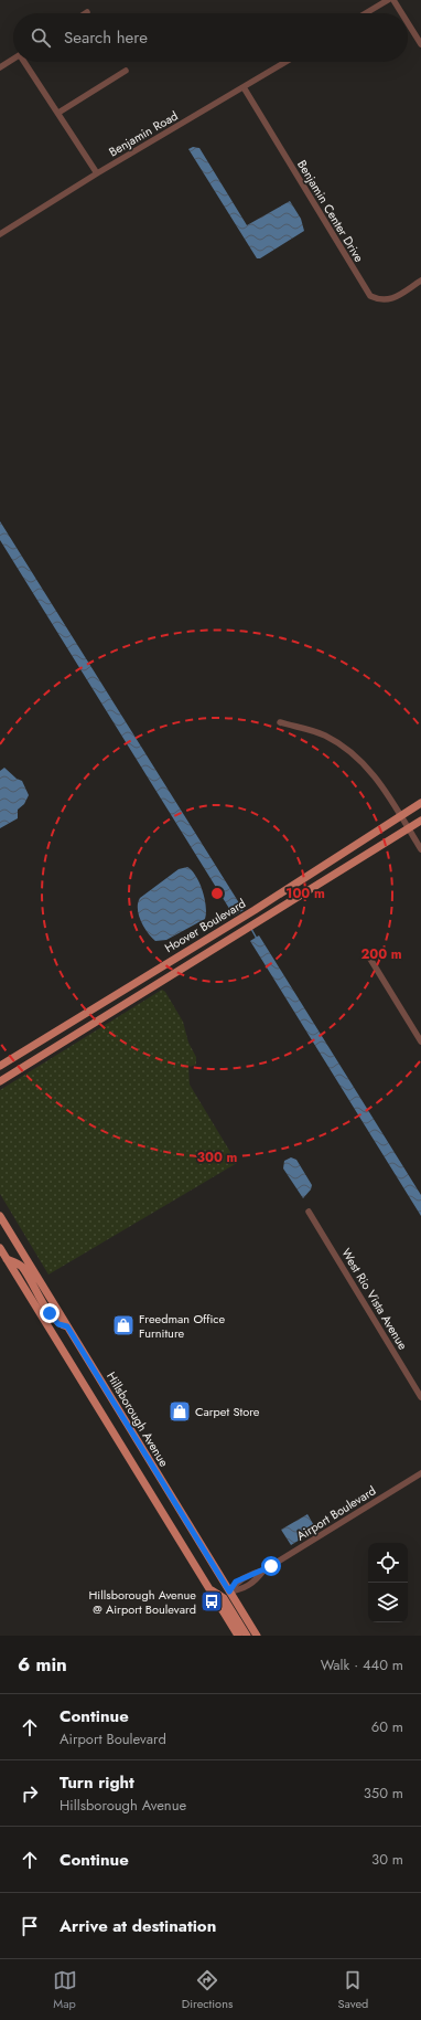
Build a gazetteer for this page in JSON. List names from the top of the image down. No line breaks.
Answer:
{"streets":{"main road":["Hoover Boulevard","Hillsborough Avenue"],"street":["Benjamin Road","Benjamin Center Drive","West Rio Vista Avenue","Airport Boulevard"]},"crossings":[["Benjamin Road","Benjamin Center Drive"],["Hillsborough Avenue","Airport Boulevard"]],"places":{"shop":["Freedman Office Furniture","Carpet Store"],"bus stop":["Hillsborough Avenue @ Airport Boulevard"]},"page":{"search":"Search here","heading":["6 min","Walk · 440 m"],"list":[["Continue","Airport Boulevard","60 m"],["Turn right","Hillsborough Avenue","350 m"],["Continue","30 m"],"Arrive at destination"],"nav":["Map","Directions","Saved"]},"rings":["100 m","200 m","300 m"]}
